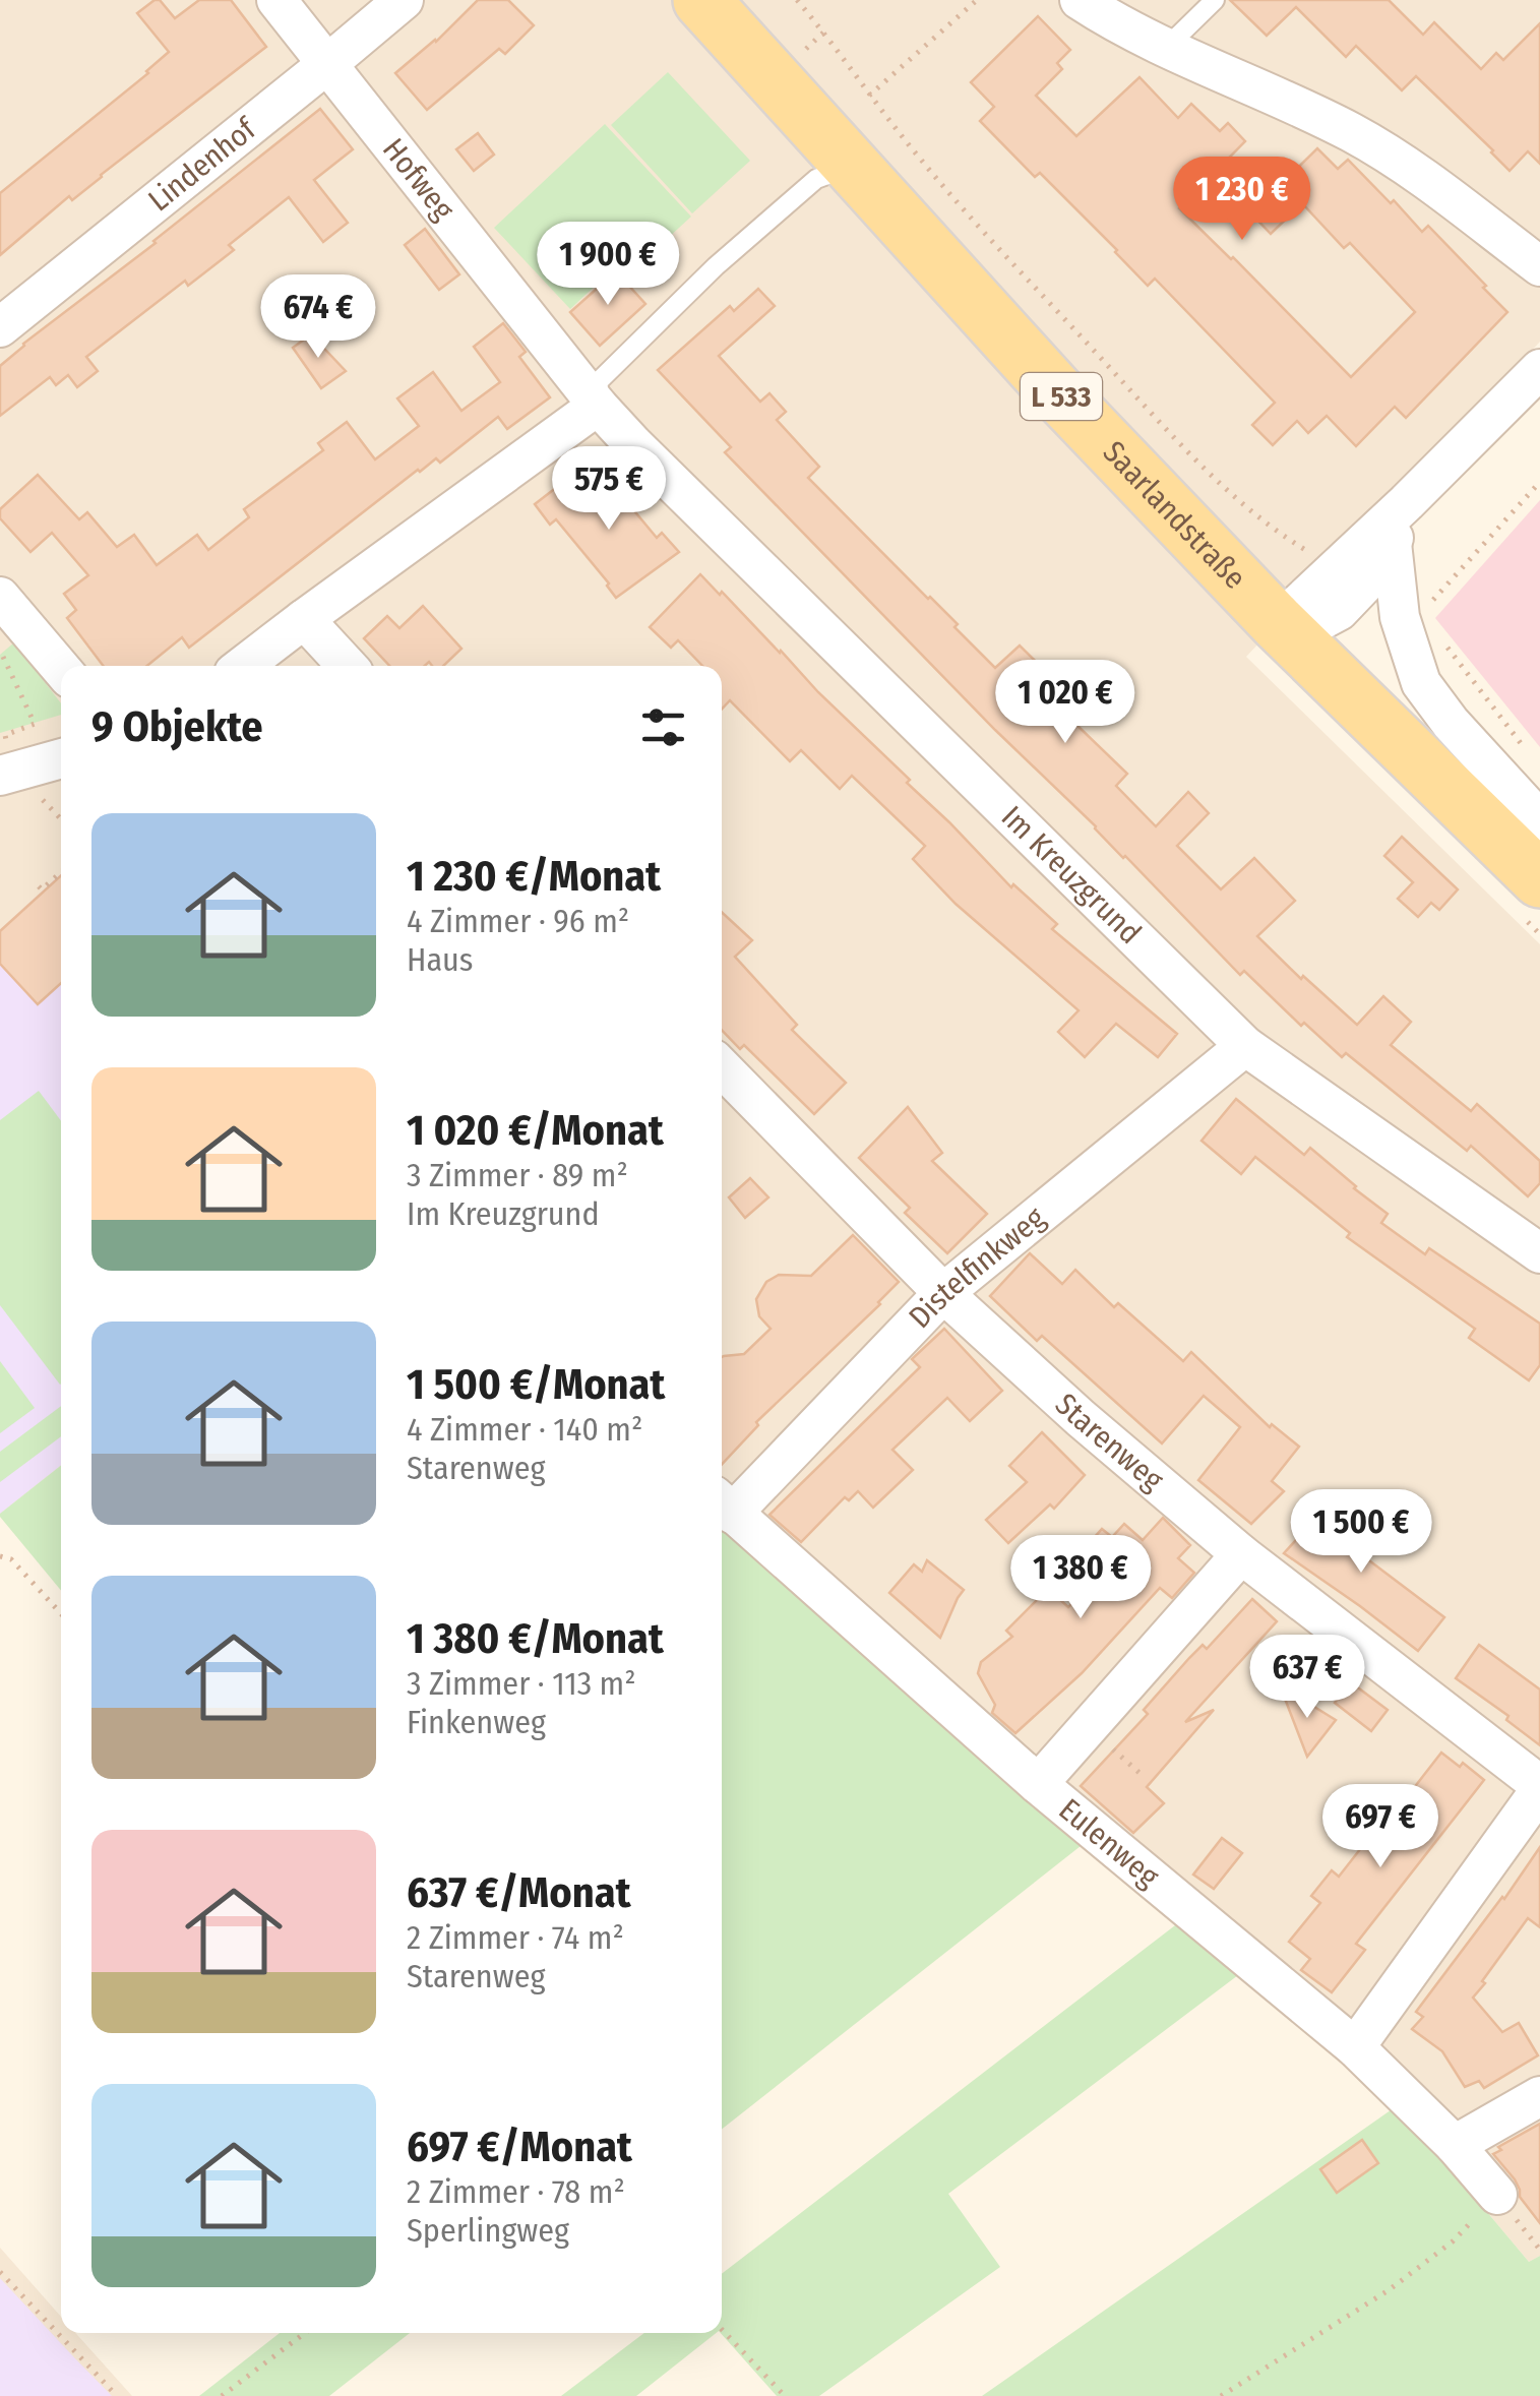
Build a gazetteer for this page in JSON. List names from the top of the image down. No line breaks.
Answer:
{"streets":{"main road":["L 533","Saarlandstraße"],"street":["Lindenhof","Hofweg","Im Kreuzgrund","Distelfinkweg","Starenweg","Eulenweg"]},"crossings":[["Lindenhof","Hofweg"],["Hofweg","Im Kreuzgrund"],["Im Kreuzgrund","Distelfinkweg"],["Distelfinkweg","Starenweg"],["Distelfinkweg","Eulenweg"]],"page":{"price":["1 230 €","1 900 €","674 €","575 €","1 020 €","1 500 €","1 380 €","637 €","697 €"],"heading":"9 Objekte","list":[{"name":"1 230 €/Monat","note":"4 Zimmer · 96 m² · Haus"},{"name":"1 020 €/Monat","note":"3 Zimmer · 89 m² · Im Kreuzgrund"},{"name":"1 500 €/Monat","note":"4 Zimmer · 140 m² · Starenweg"},{"name":"1 380 €/Monat","note":"3 Zimmer · 113 m² · Finkenweg"},{"name":"637 €/Monat","note":"2 Zimmer · 74 m² · Starenweg"},{"name":"697 €/Monat","note":"2 Zimmer · 78 m² · Sperlingweg"}]}}
